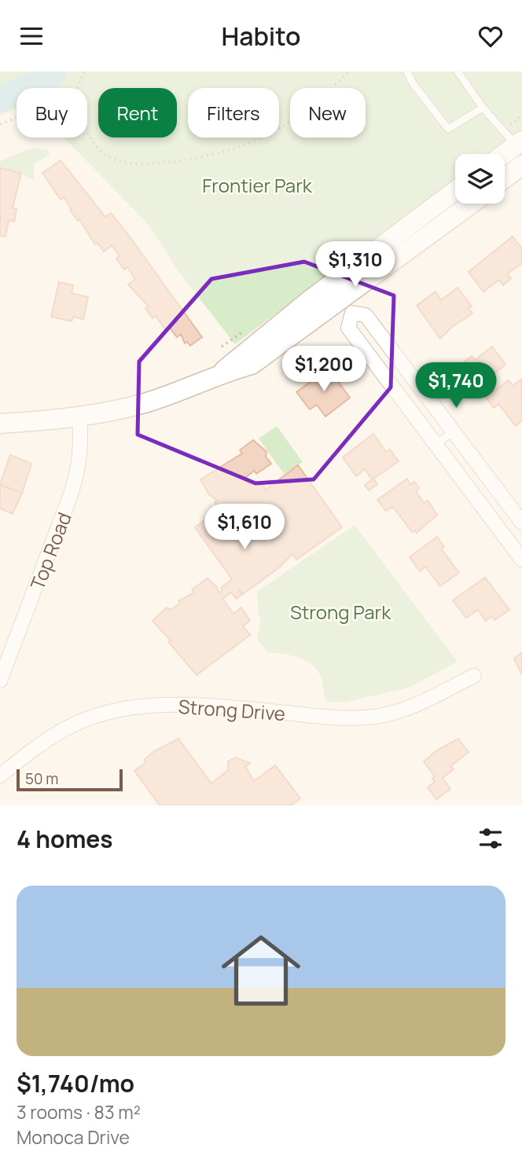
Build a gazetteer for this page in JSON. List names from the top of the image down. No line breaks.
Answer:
{"streets":{"street":["Top Road","Strong Drive"]},"parks":["Frontier Park","Strong Park"],"scale_bar":"50 m","page":{"header":"Habito","chip":["Buy","Rent","Filters","New"],"price":["$1,310","$1,200","$1,740","$1,610"],"scale":"50 m","heading":"4 homes","list":[{"name":"$1,740/mo","note":"3 rooms · 83 m² · Monoca Drive"}]}}
